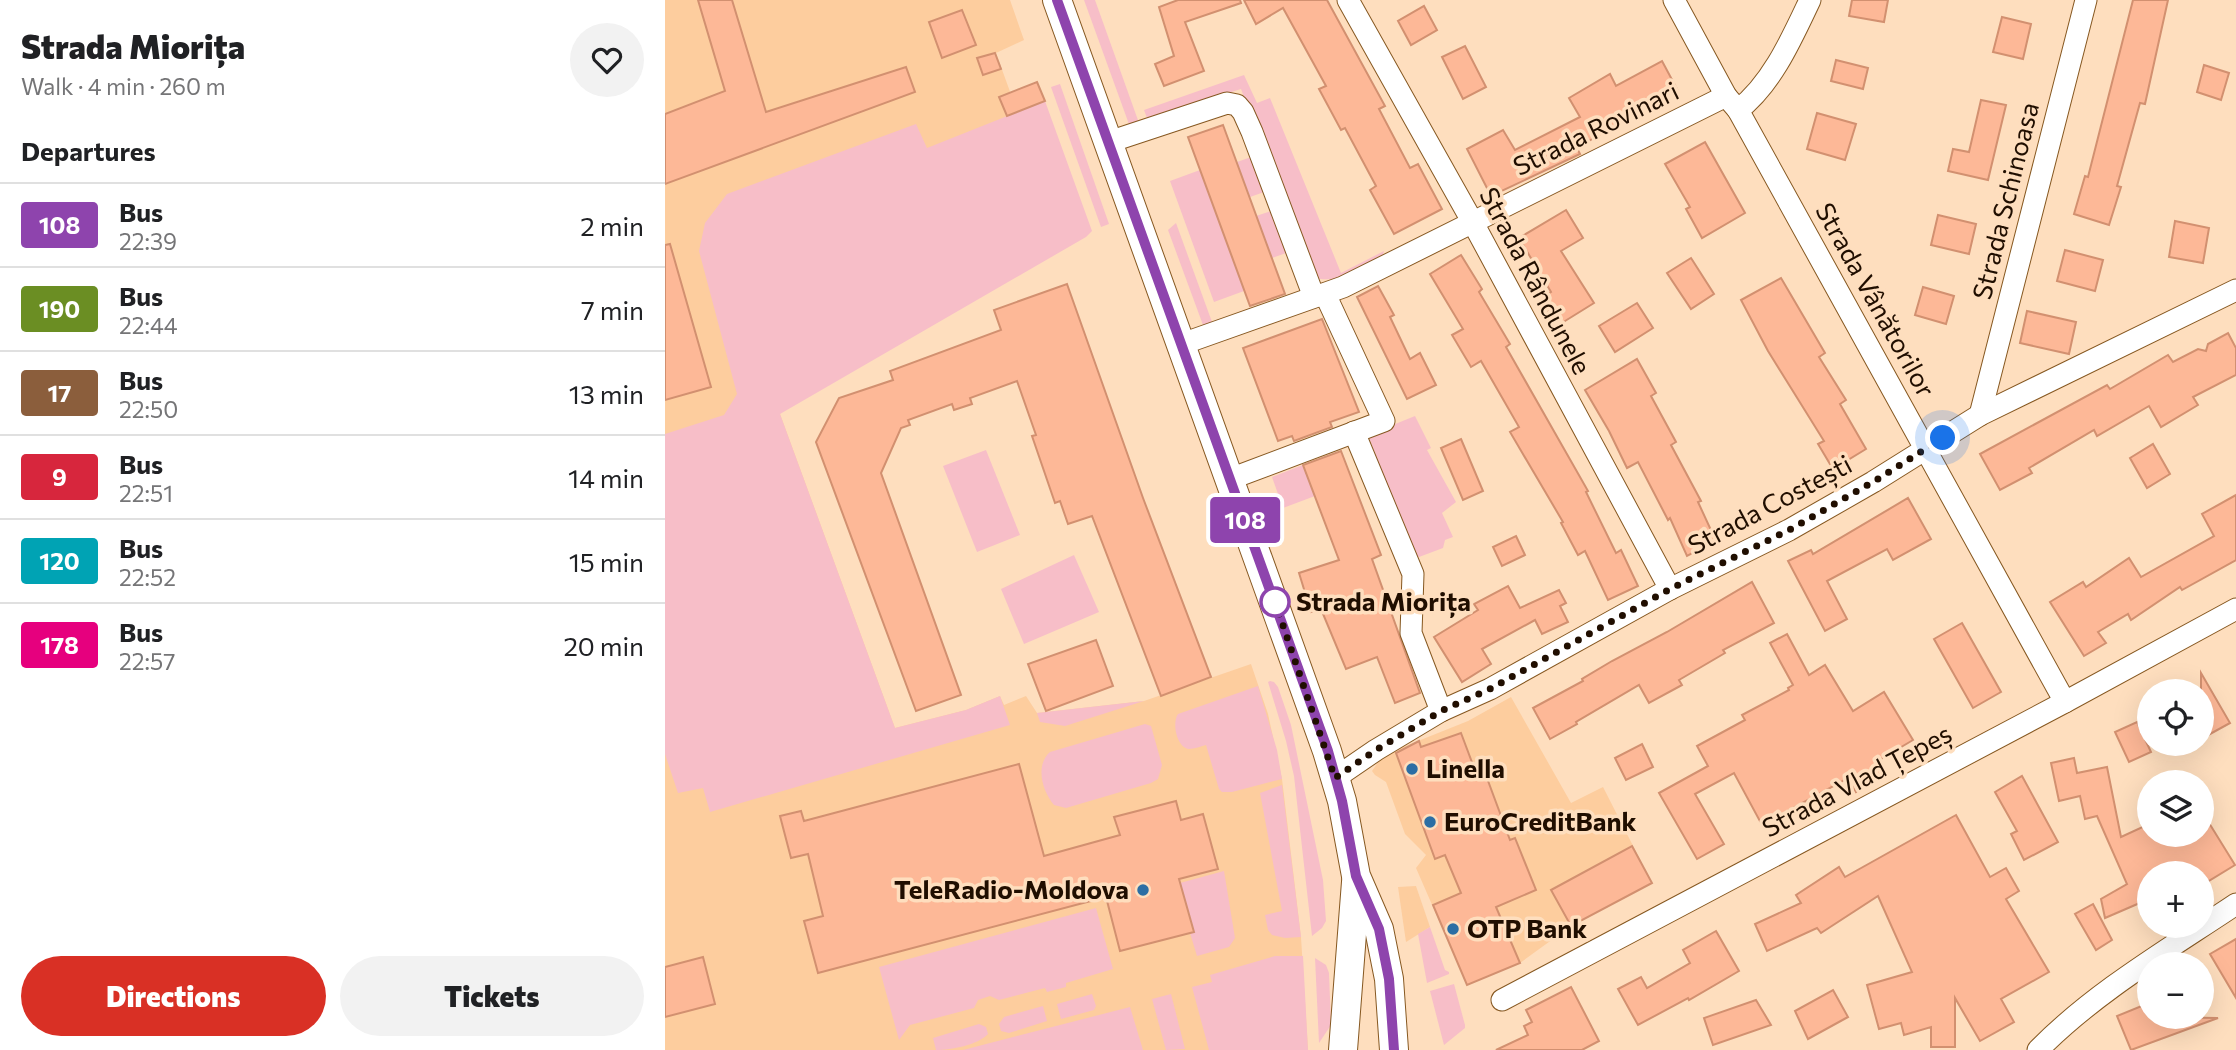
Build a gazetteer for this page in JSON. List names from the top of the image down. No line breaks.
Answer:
{"streets":{"street":["Strada Rovinari","Strada Schinoasa","Strada Rândunele","Strada Vânătorilor","Strada Costești","Strada Vlad Țepeș"]},"crossings":[["Strada Rovinari","Strada Rândunele"],["Strada Rovinari","Strada Vânătorilor"],["Strada Schinoasa","Strada Costești"],["Strada Rândunele","Strada Costești"],["Strada Vânătorilor","Strada Costești"],["Strada Vânătorilor","Strada Vlad Țepeș"]],"places":["Strada Miorița","Linella","EuroCreditBank","TeleRadio-Moldova","OTP Bank"],"lines":["bus line 108"],"page":{"heading":[["Strada Miorița","Walk · 4 min · 260 m"],"Departures"],"on_map":"108","list":[{"mark":"108","name":"Bus","note":"22:39","value":"2 min"},{"mark":"190","name":"Bus","note":"22:44","value":"7 min"},{"mark":"17","name":"Bus","note":"22:50","value":"13 min"},{"mark":"9","name":"Bus","note":"22:51","value":"14 min"},{"mark":"120","name":"Bus","note":"22:52","value":"15 min"},{"mark":"178","name":"Bus","note":"22:57","value":"20 min"}],"map_buttons":["+","−"],"buttons":["Directions","Tickets"]}}
